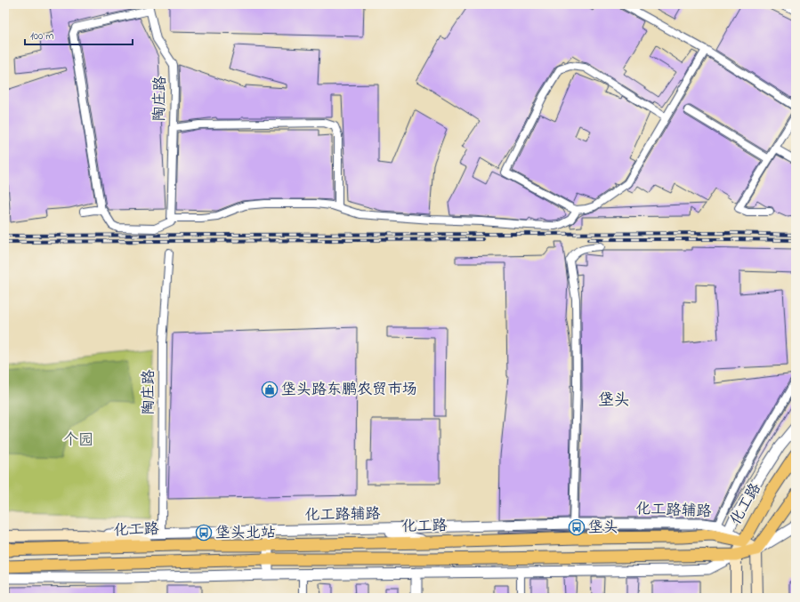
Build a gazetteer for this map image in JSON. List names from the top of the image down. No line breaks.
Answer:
{"streets":{"main road":["化工路","化工路辅路"],"street":["陶庄路"]},"crossings":[["陶庄路","化工路辅路"],["化工路","化工路辅路"]],"districts":["垡头"],"parks":["个园"],"places":{"shop":["垡头路东鹏农贸市场"],"bus stop":["垡头","垡头北站"]},"scale_bar":"100 m"}
